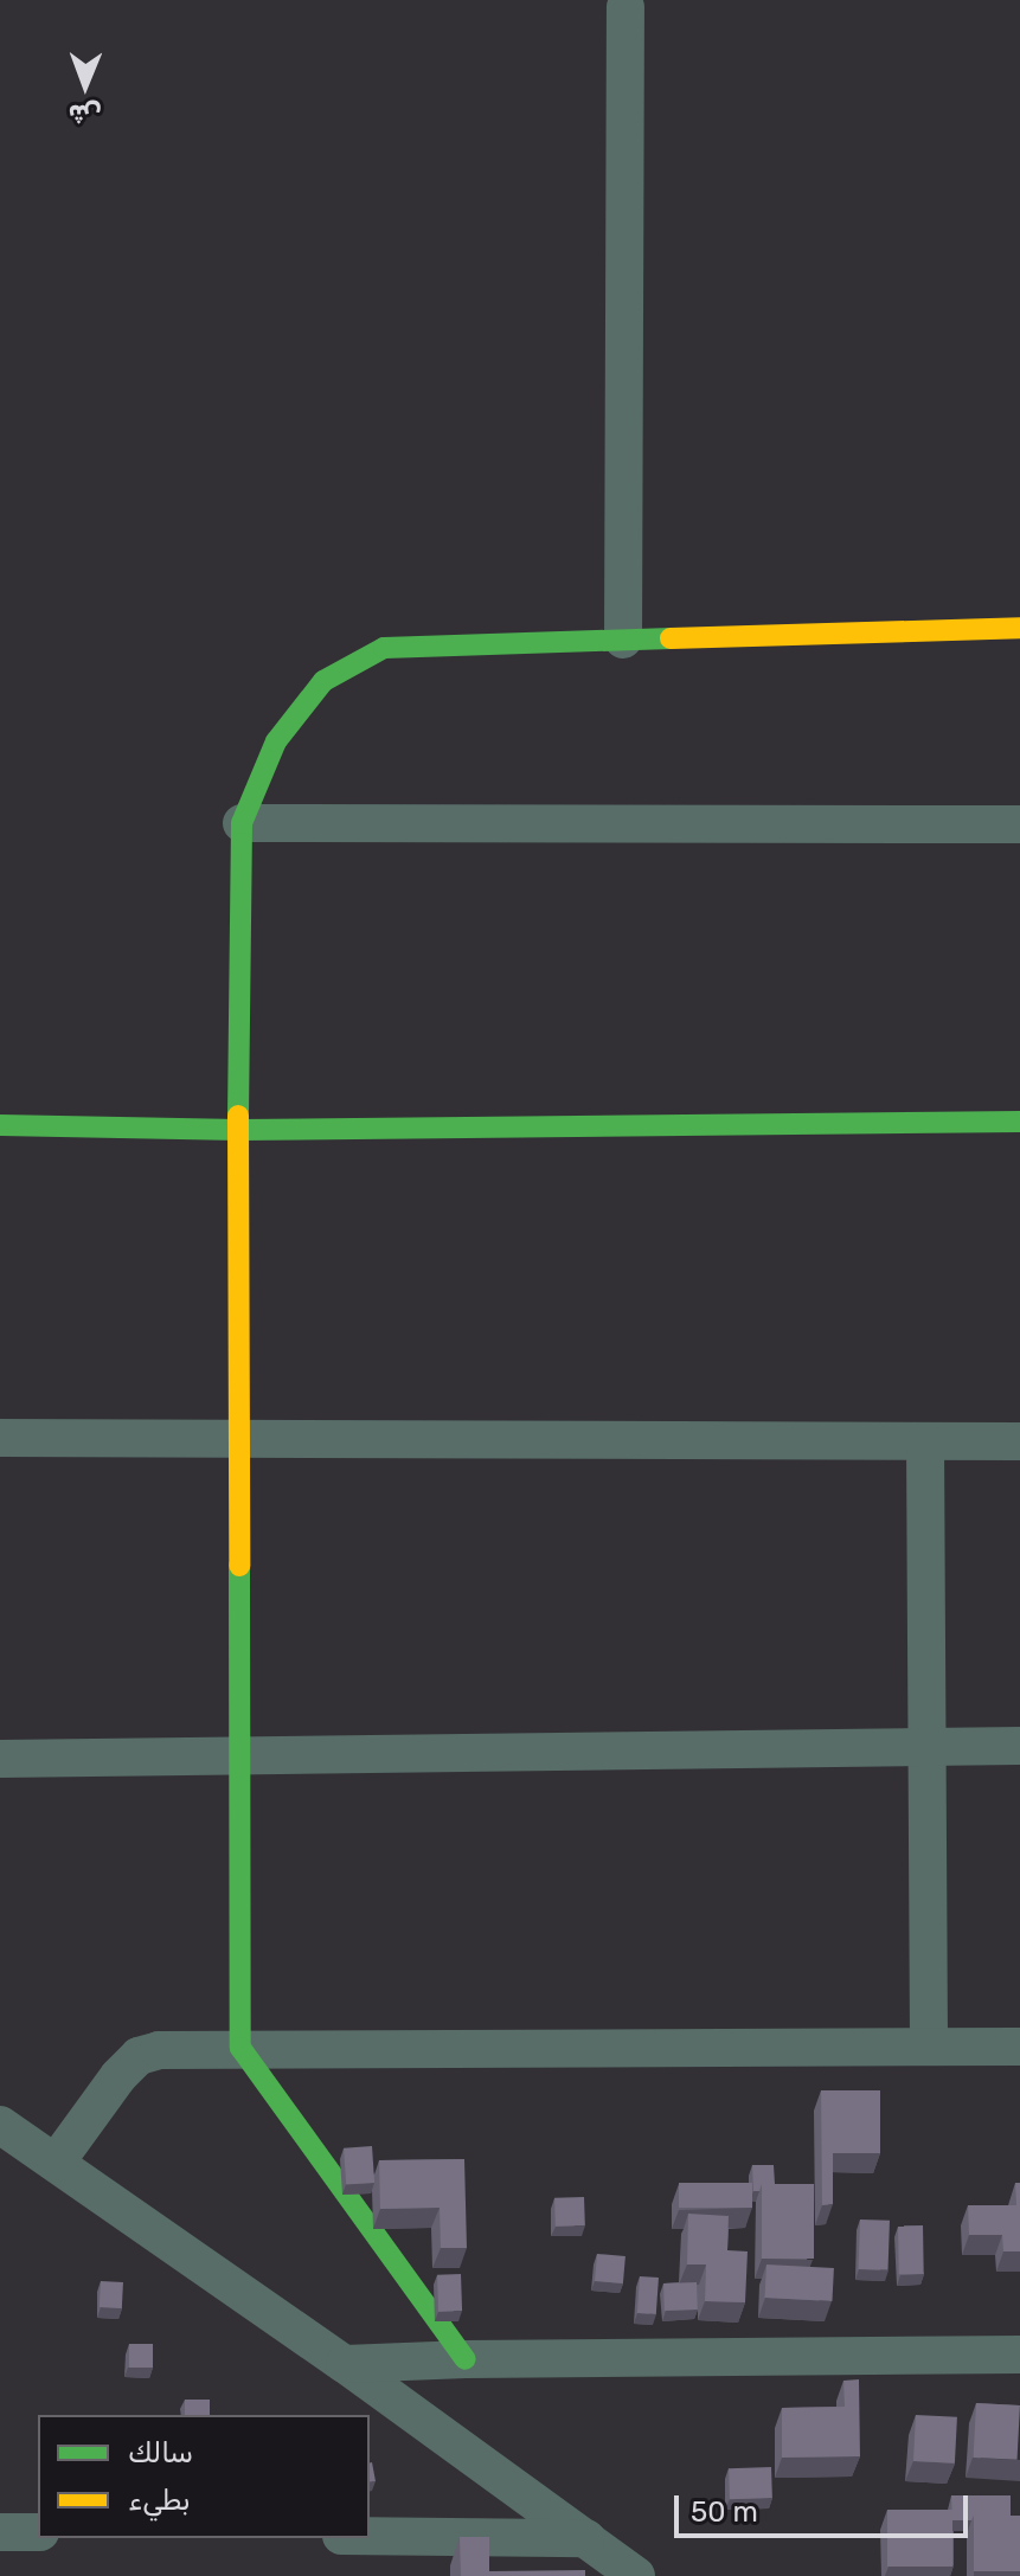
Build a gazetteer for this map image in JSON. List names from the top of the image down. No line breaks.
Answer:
{"legend":["سالك","بطيء"],"scale_bar":"50 m","north":"bottom"}
